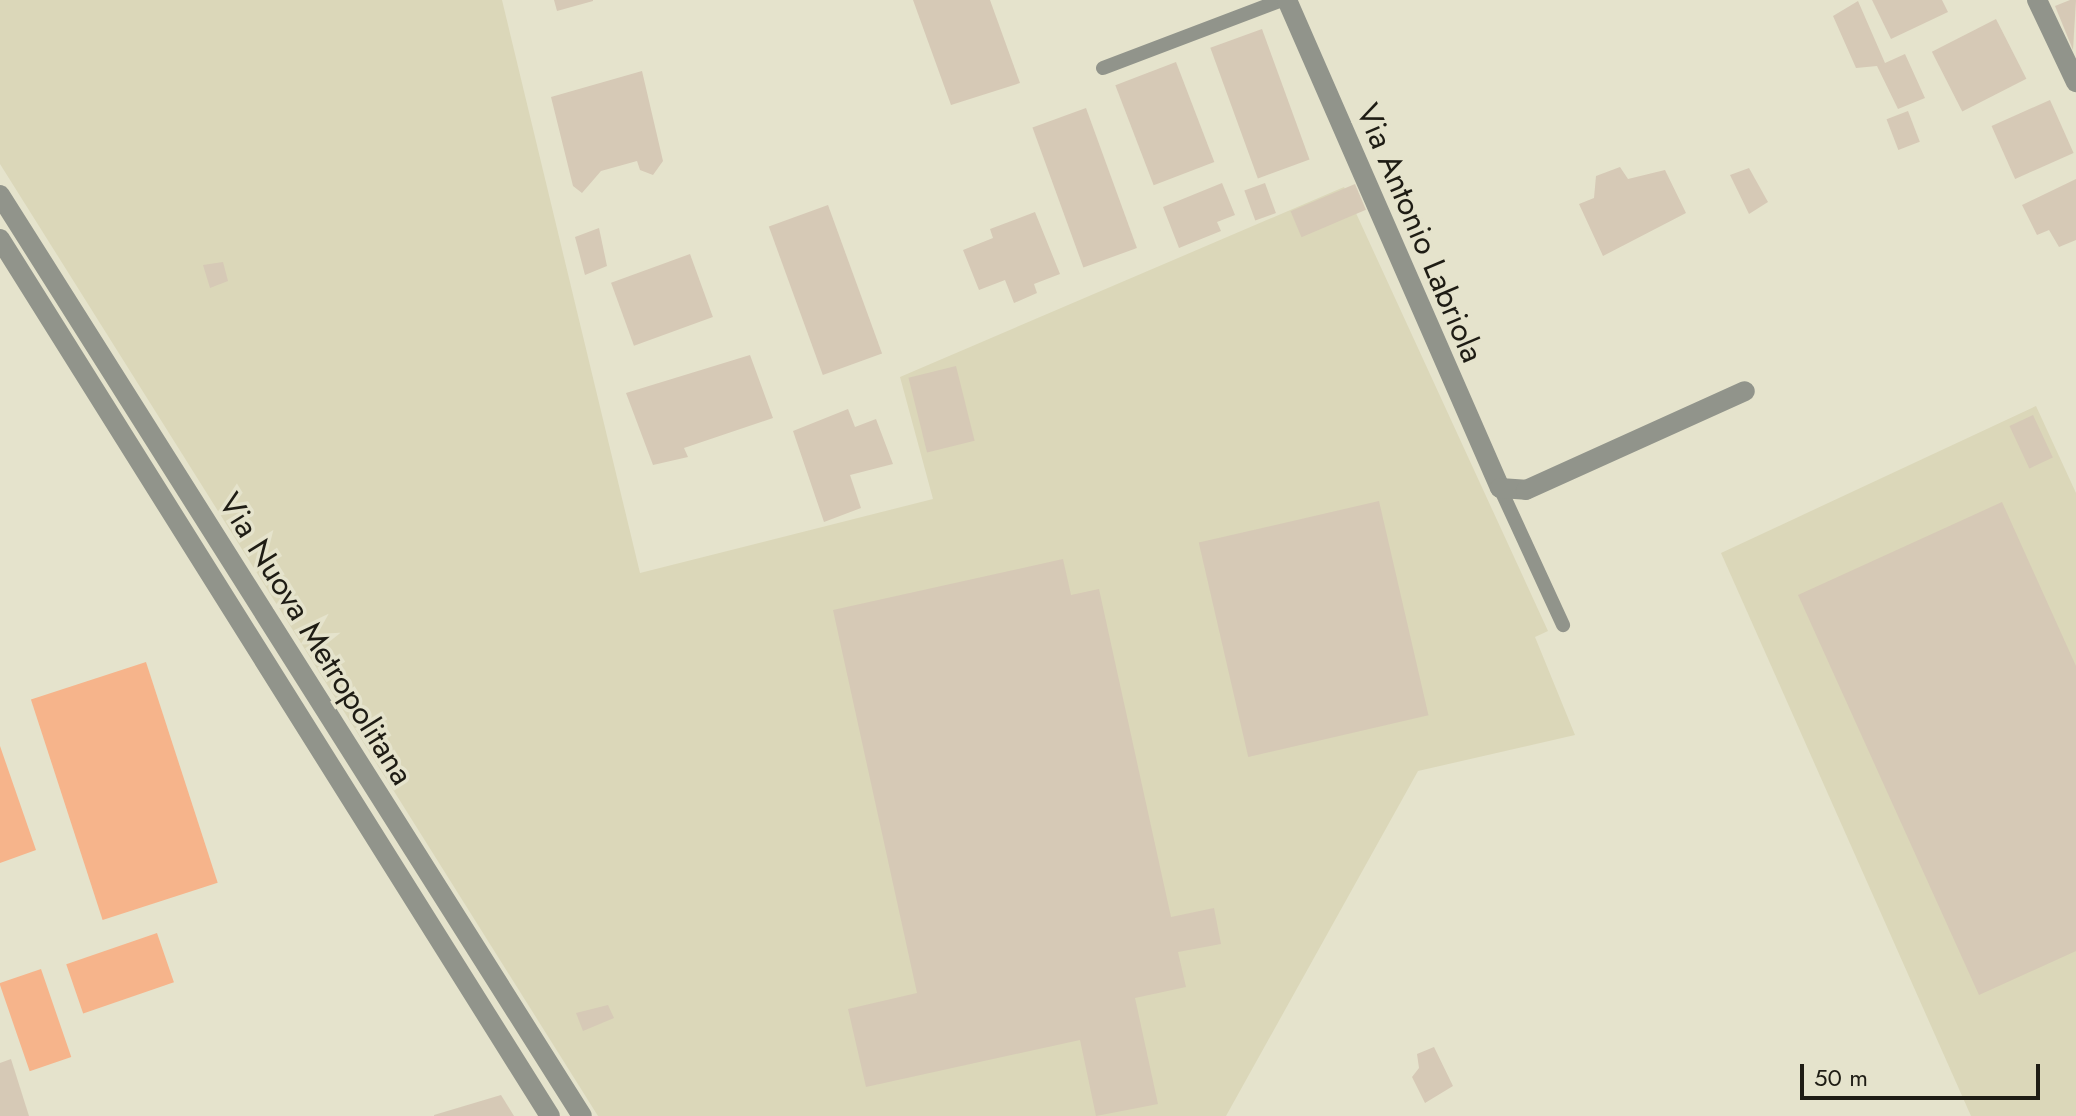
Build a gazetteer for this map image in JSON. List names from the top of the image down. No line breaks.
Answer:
{"streets":{"street":["Via Antonio Labriola","Via Nuova Metropolitana"]},"scale_bar":"50 m"}
